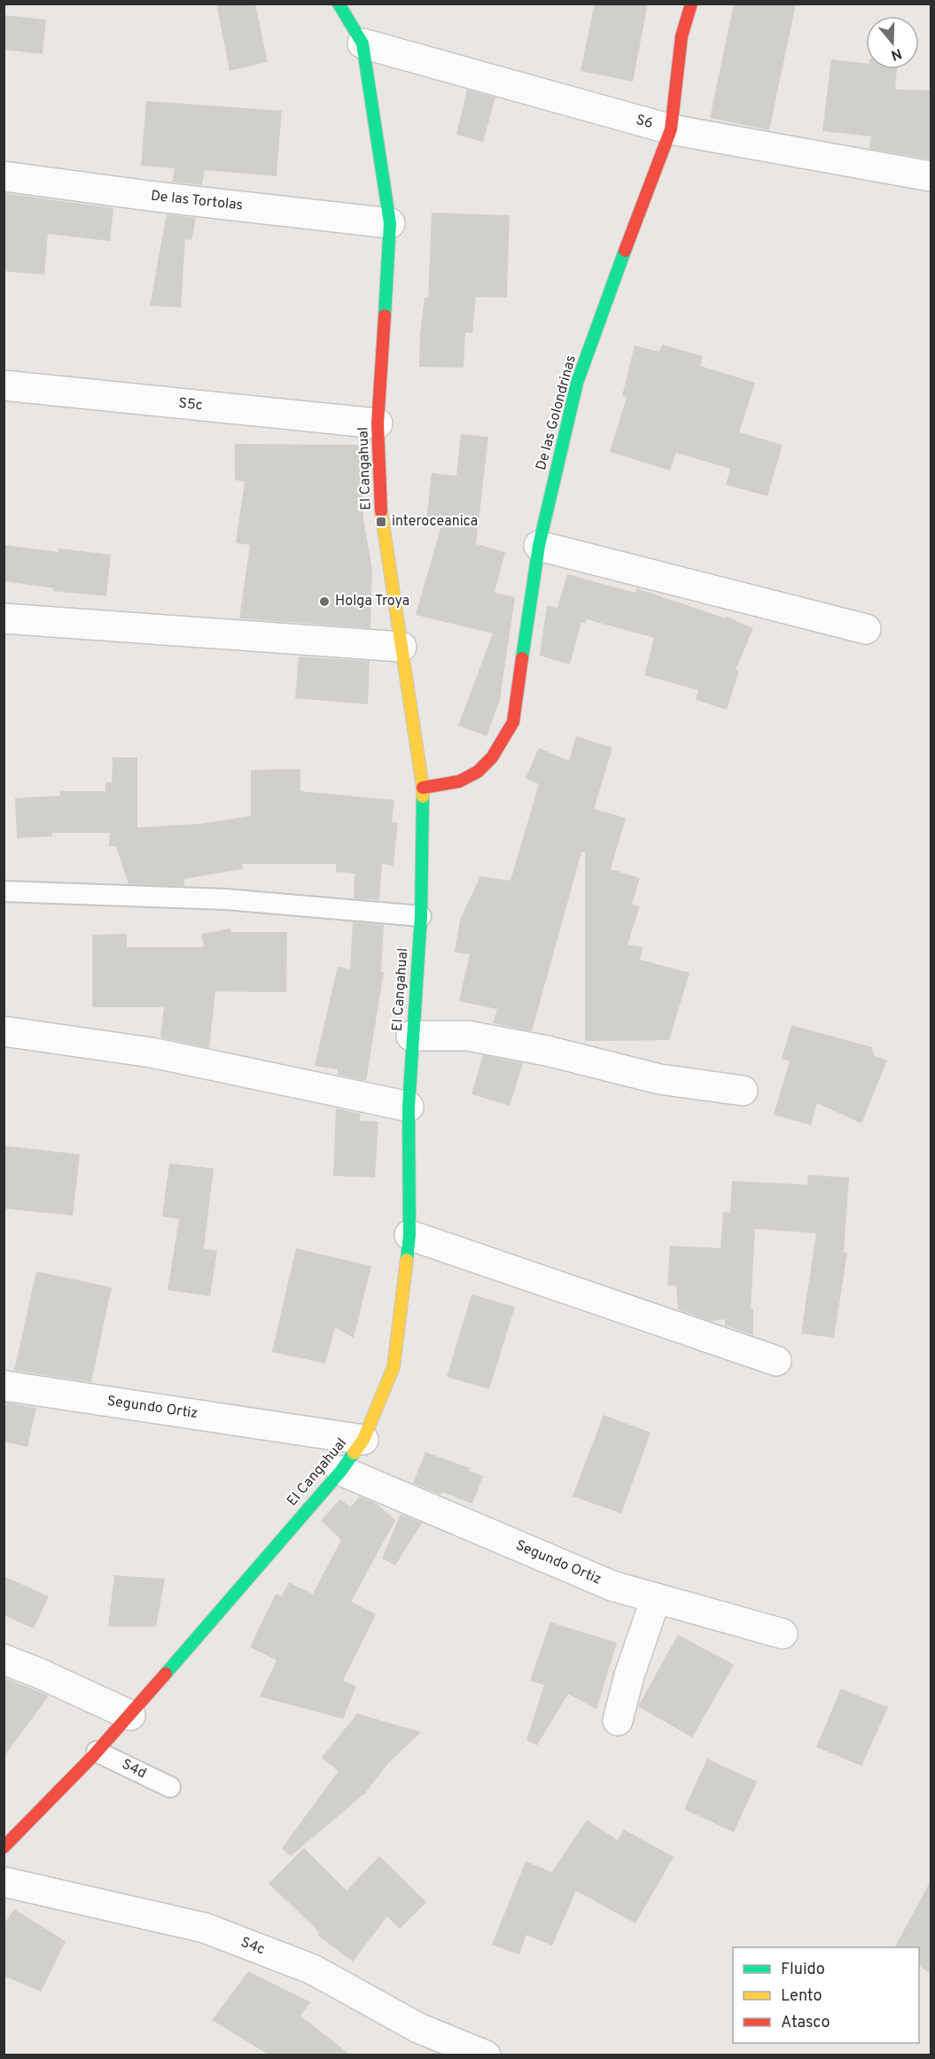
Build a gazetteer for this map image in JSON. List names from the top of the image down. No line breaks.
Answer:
{"streets":{"street":["S6","De las Tortolas","S5c","De las Golondrinas","El Cangahual","Segundo Ortiz","S4c"],"lane":["S4d"]},"crossings":[["S6","De las Golondrinas"],["S6","El Cangahual"],["De las Tortolas","El Cangahual"],["S5c","El Cangahual"],["De las Golondrinas","El Cangahual"],["El Cangahual","Segundo Ortiz"],["El Cangahual","S4d"]],"places":{"transit":["interoceanica"],"other":["Holga Troya"]},"legend":["Fluido","Lento","Atasco"],"north":"bottom"}
